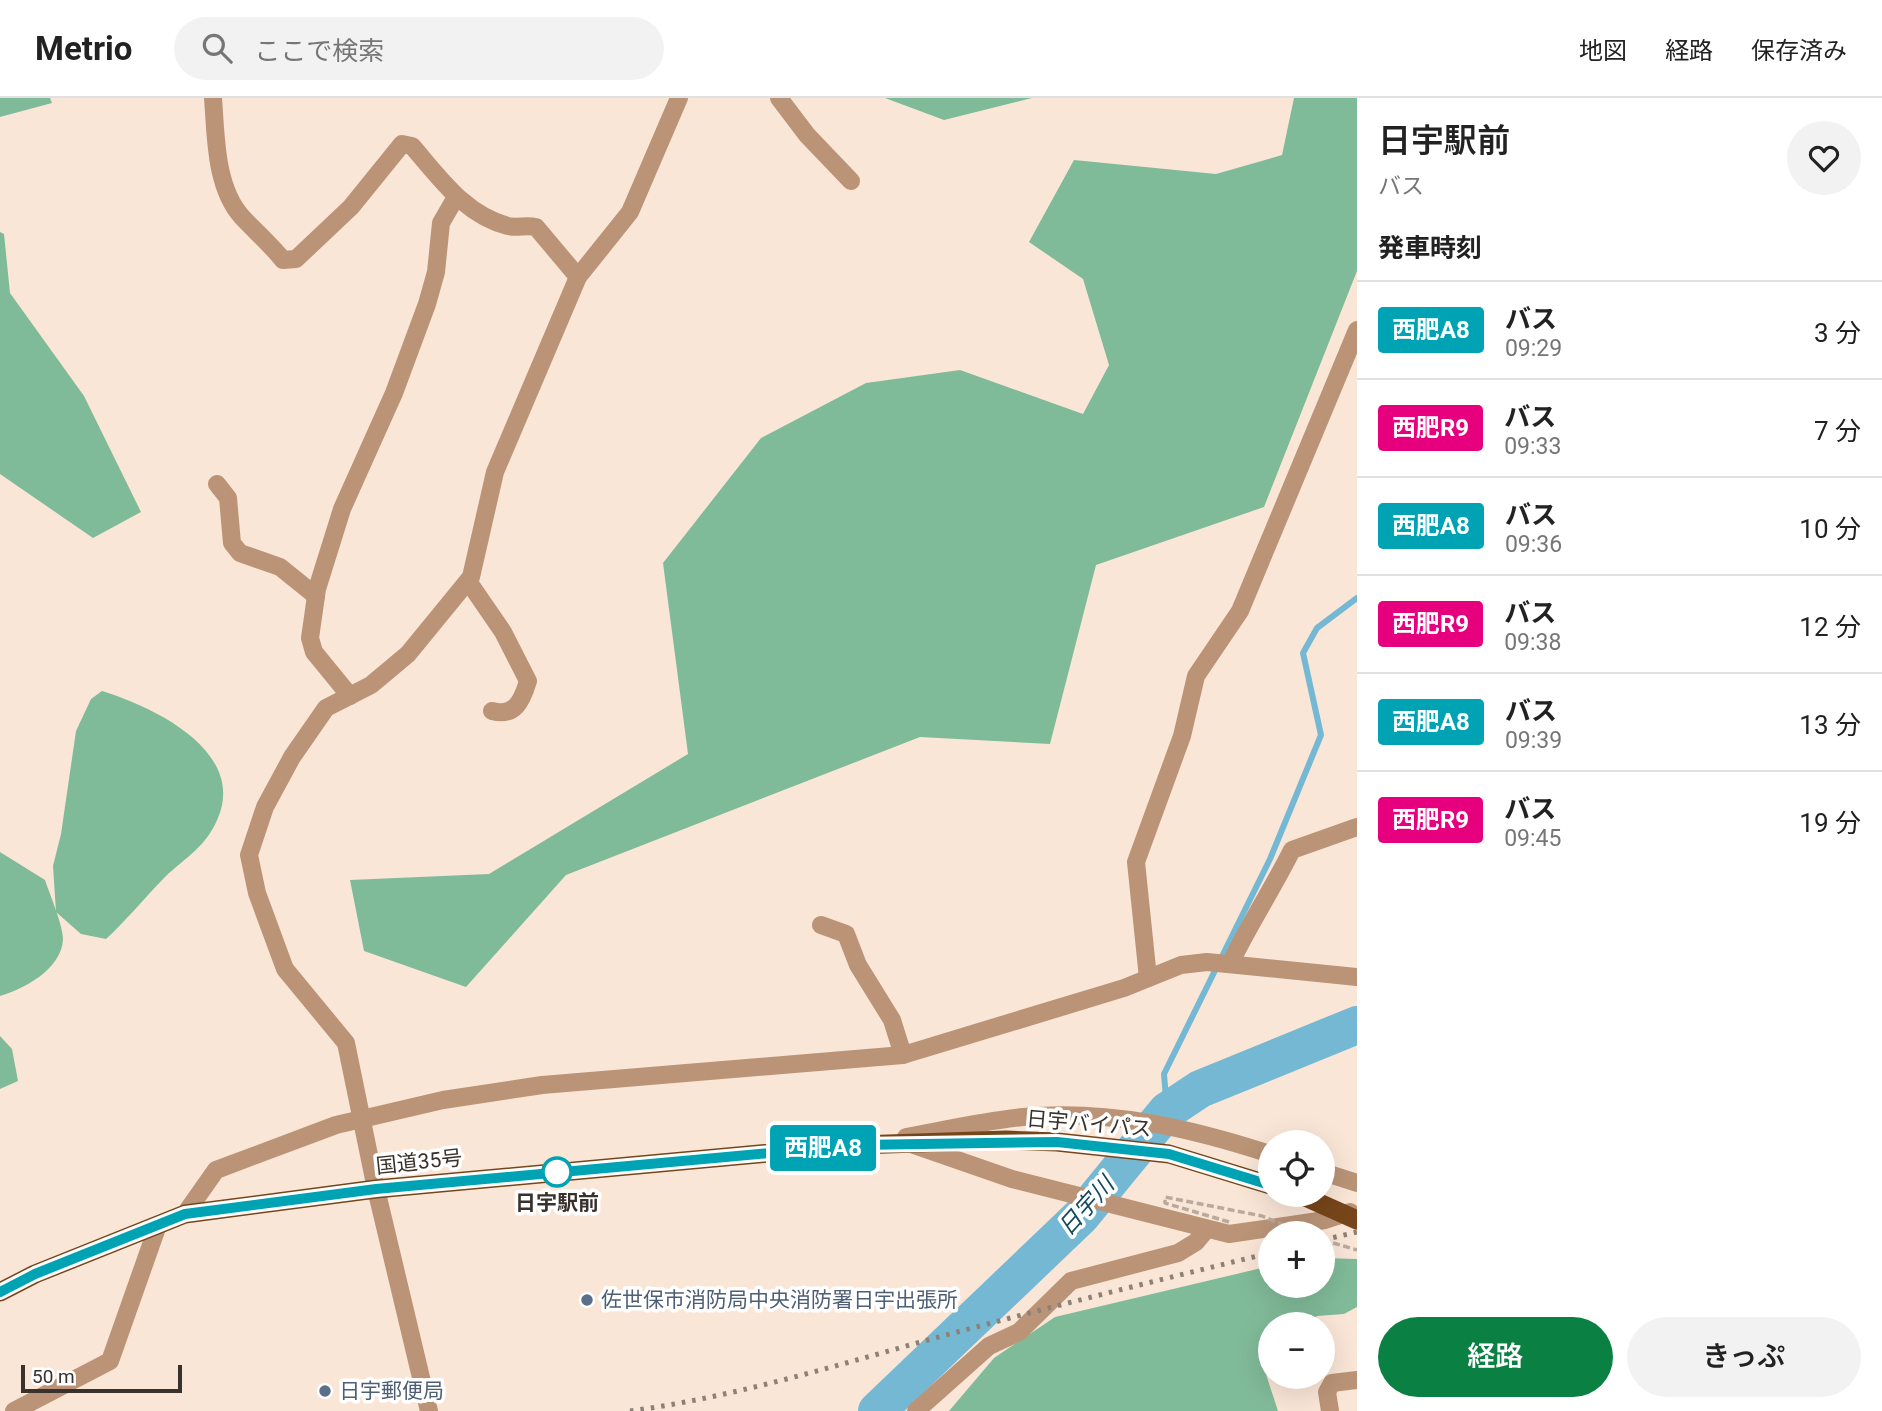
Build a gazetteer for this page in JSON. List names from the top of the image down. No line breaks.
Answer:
{"streets":{"highway":["日宇バイパス","国道35号"]},"crossings":[["日宇バイパス","国道35号"]],"water":["日宇川"],"places":["日宇駅前","佐世保市消防局中央消防署日宇出張所","日宇郵便局"],"lines":["bus line 西肥A8"],"scale_bar":"50 m","page":{"header":"Metrio","search":"ここで検索","nav":["地図","経路","保存済み"],"on_map":"西肥A8","heading":[["日宇駅前","バス"],"発車時刻"],"list":[{"mark":"西肥A8","name":"バス","note":"09:29","value":"3 分"},{"mark":"西肥R9","name":"バス","note":"09:33","value":"7 分"},{"mark":"西肥A8","name":"バス","note":"09:36","value":"10 分"},{"mark":"西肥R9","name":"バス","note":"09:38","value":"12 分"},{"mark":"西肥A8","name":"バス","note":"09:39","value":"13 分"},{"mark":"西肥R9","name":"バス","note":"09:45","value":"19 分"}],"map_buttons":["+","−"],"buttons":["経路","きっぷ"],"scale":"50 m"}}
